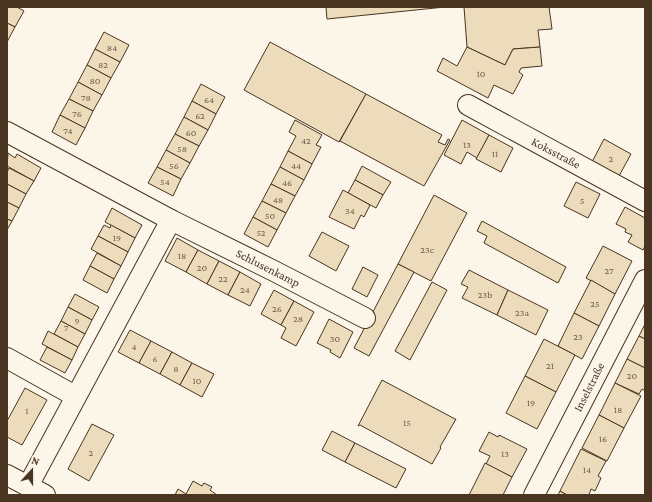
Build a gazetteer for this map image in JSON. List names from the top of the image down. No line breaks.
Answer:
{"streets":{"street":["Koksstraße","Schlusenkamp","Inselstraße"]},"house_numbers":["84","82","10","80","78","64","76","62","74","60","42","13","58","11","2","56","44","54","46","48","5","34","50","52","19","23c","18","20","27","22","24","23b","25","26","23a","28","9","7","23","30","4","6","21","8","20","10","19","18","1","15","16","2","13","14"],"north":"top"}
